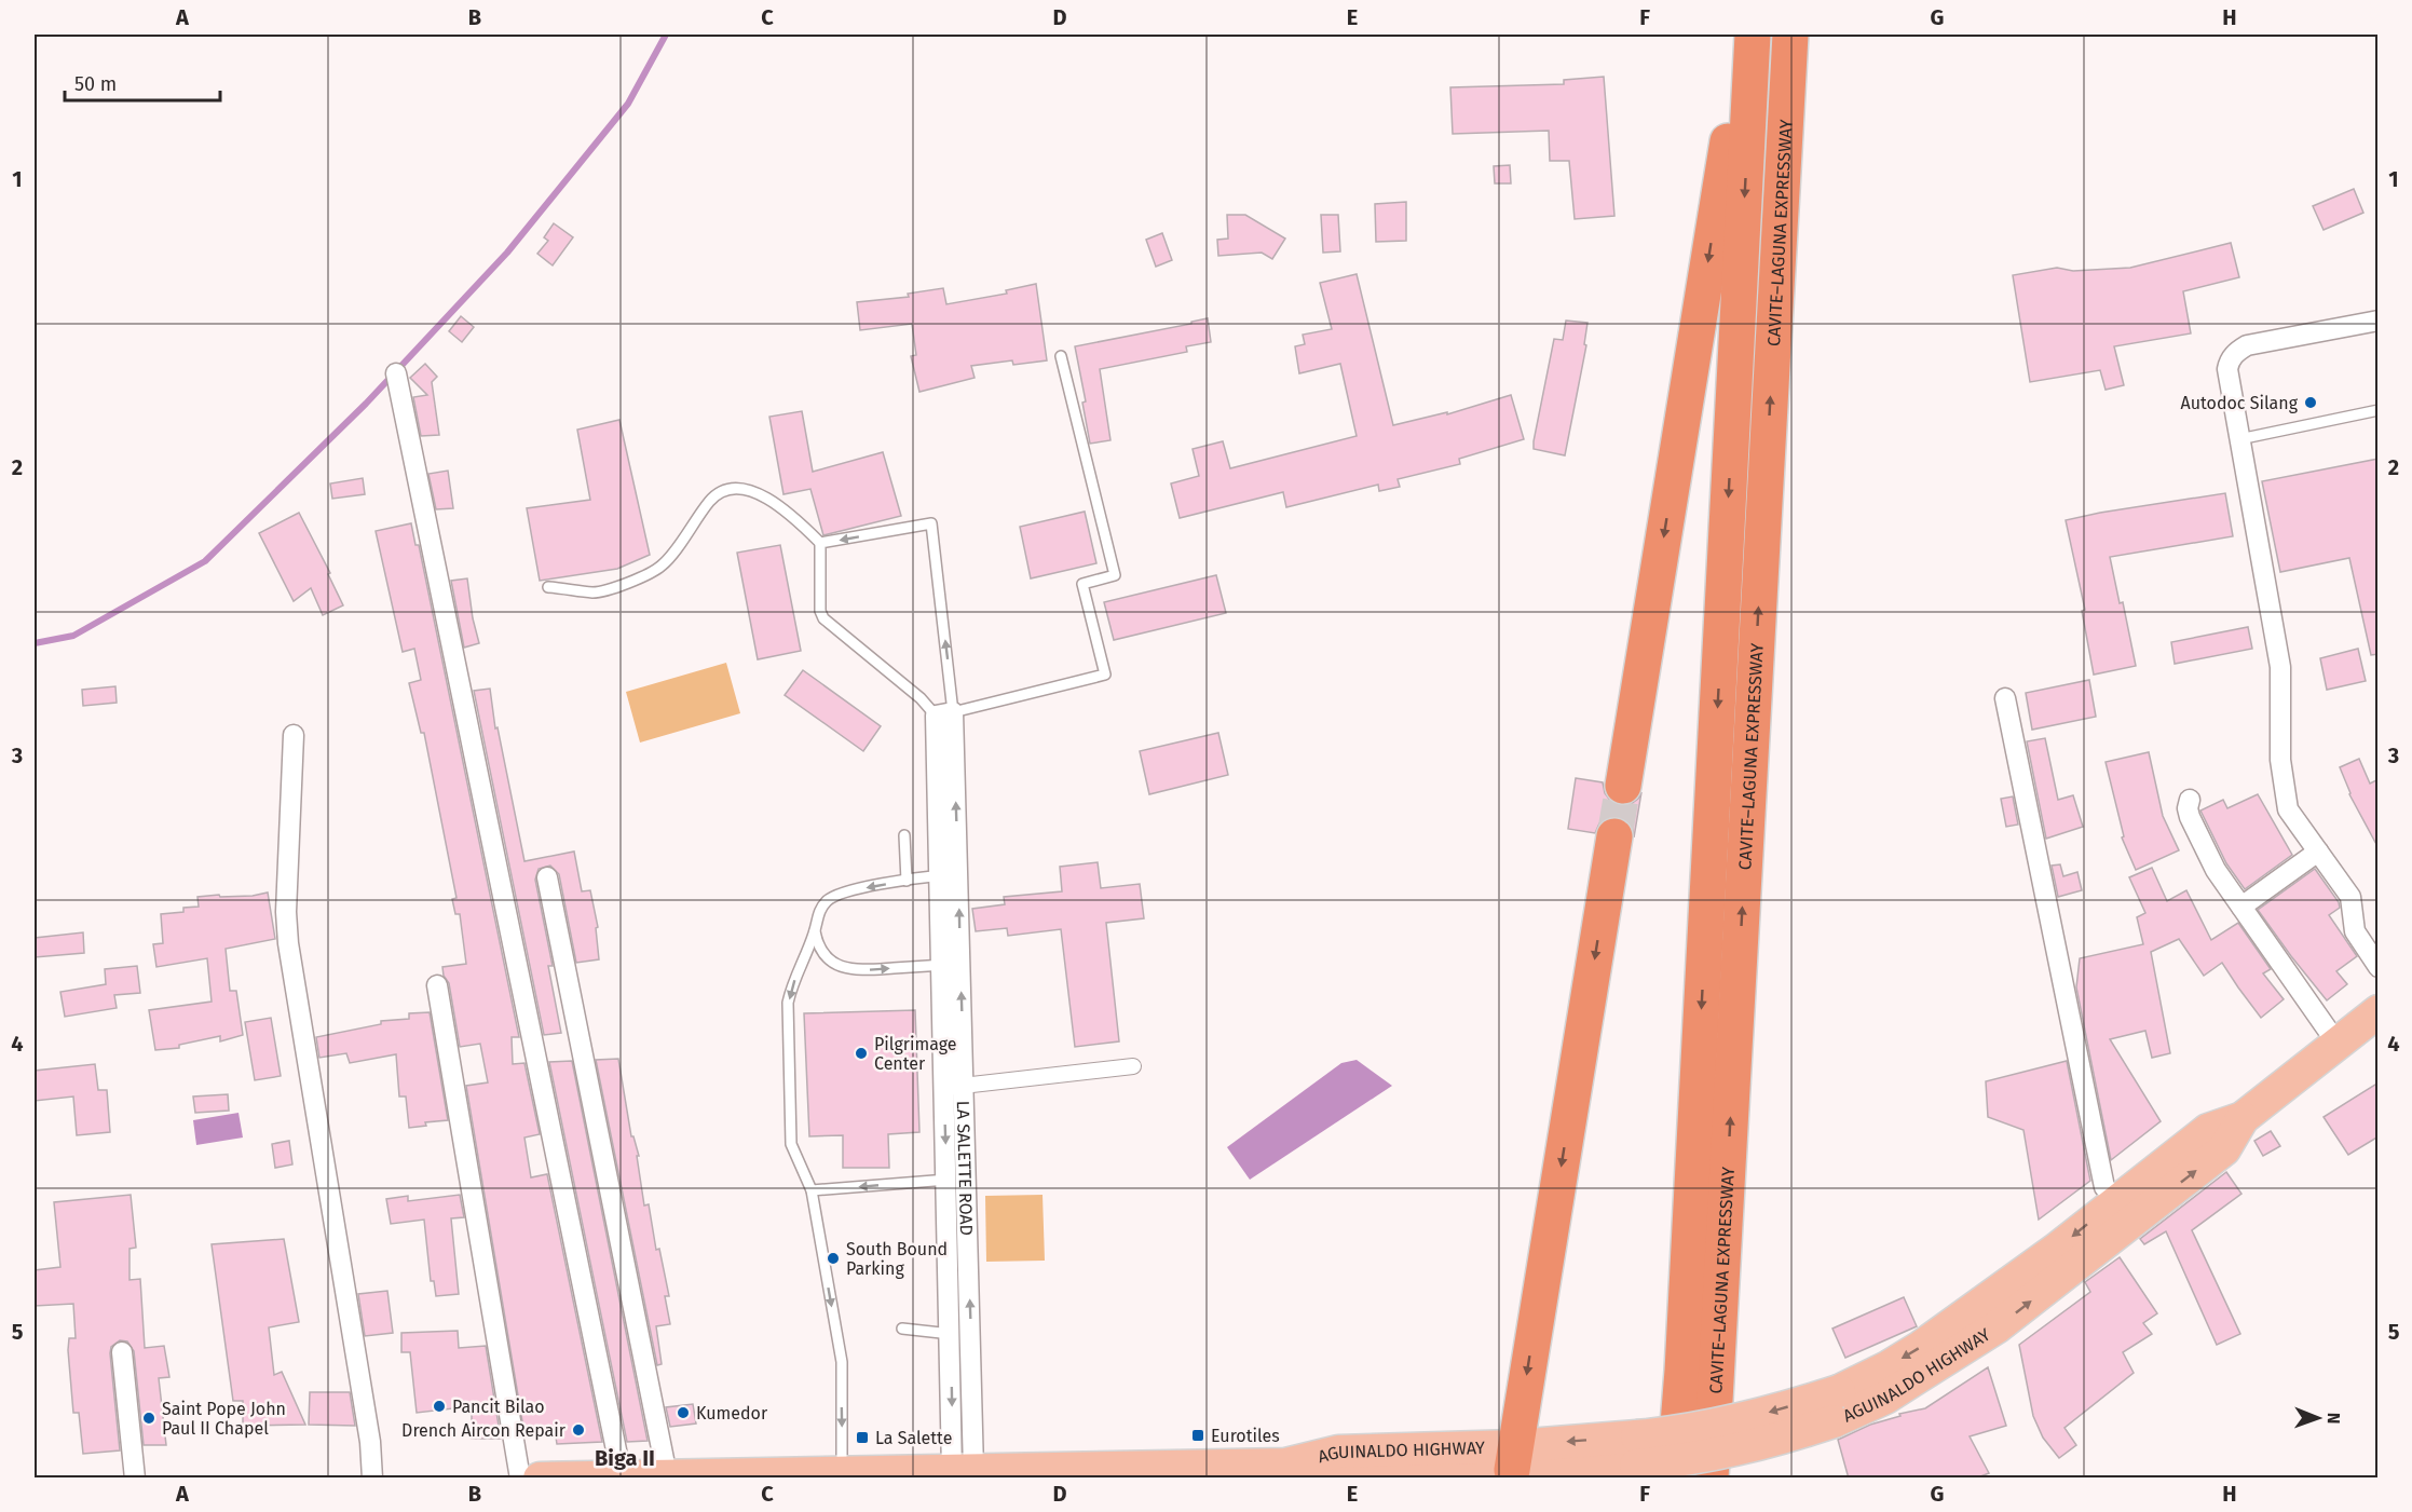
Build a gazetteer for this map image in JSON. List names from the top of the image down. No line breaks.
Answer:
{"streets":{"highway":["CAVITE–LAGUNA EXPRESSWAY"],"main road":["AGUINALDO HIGHWAY"],"street":["LA SALETTE ROAD"]},"crossings":[["LA SALETTE ROAD","AGUINALDO HIGHWAY"]],"districts":["Biga II"],"places":{"other":["Autodoc Silang","Pilgrimage Center","South Bound Parking","Pancit Bilao","Kumedor","Saint Pope John Paul II Chapel","Drench Aircon Repair"],"transit":["Eurotiles","La Salette"]},"scale_bar":"50 m","north":"right","grid":{"columns":["A","B","C","D","E","F","G","H"],"rows":["1","2","3","4","5"]}}
